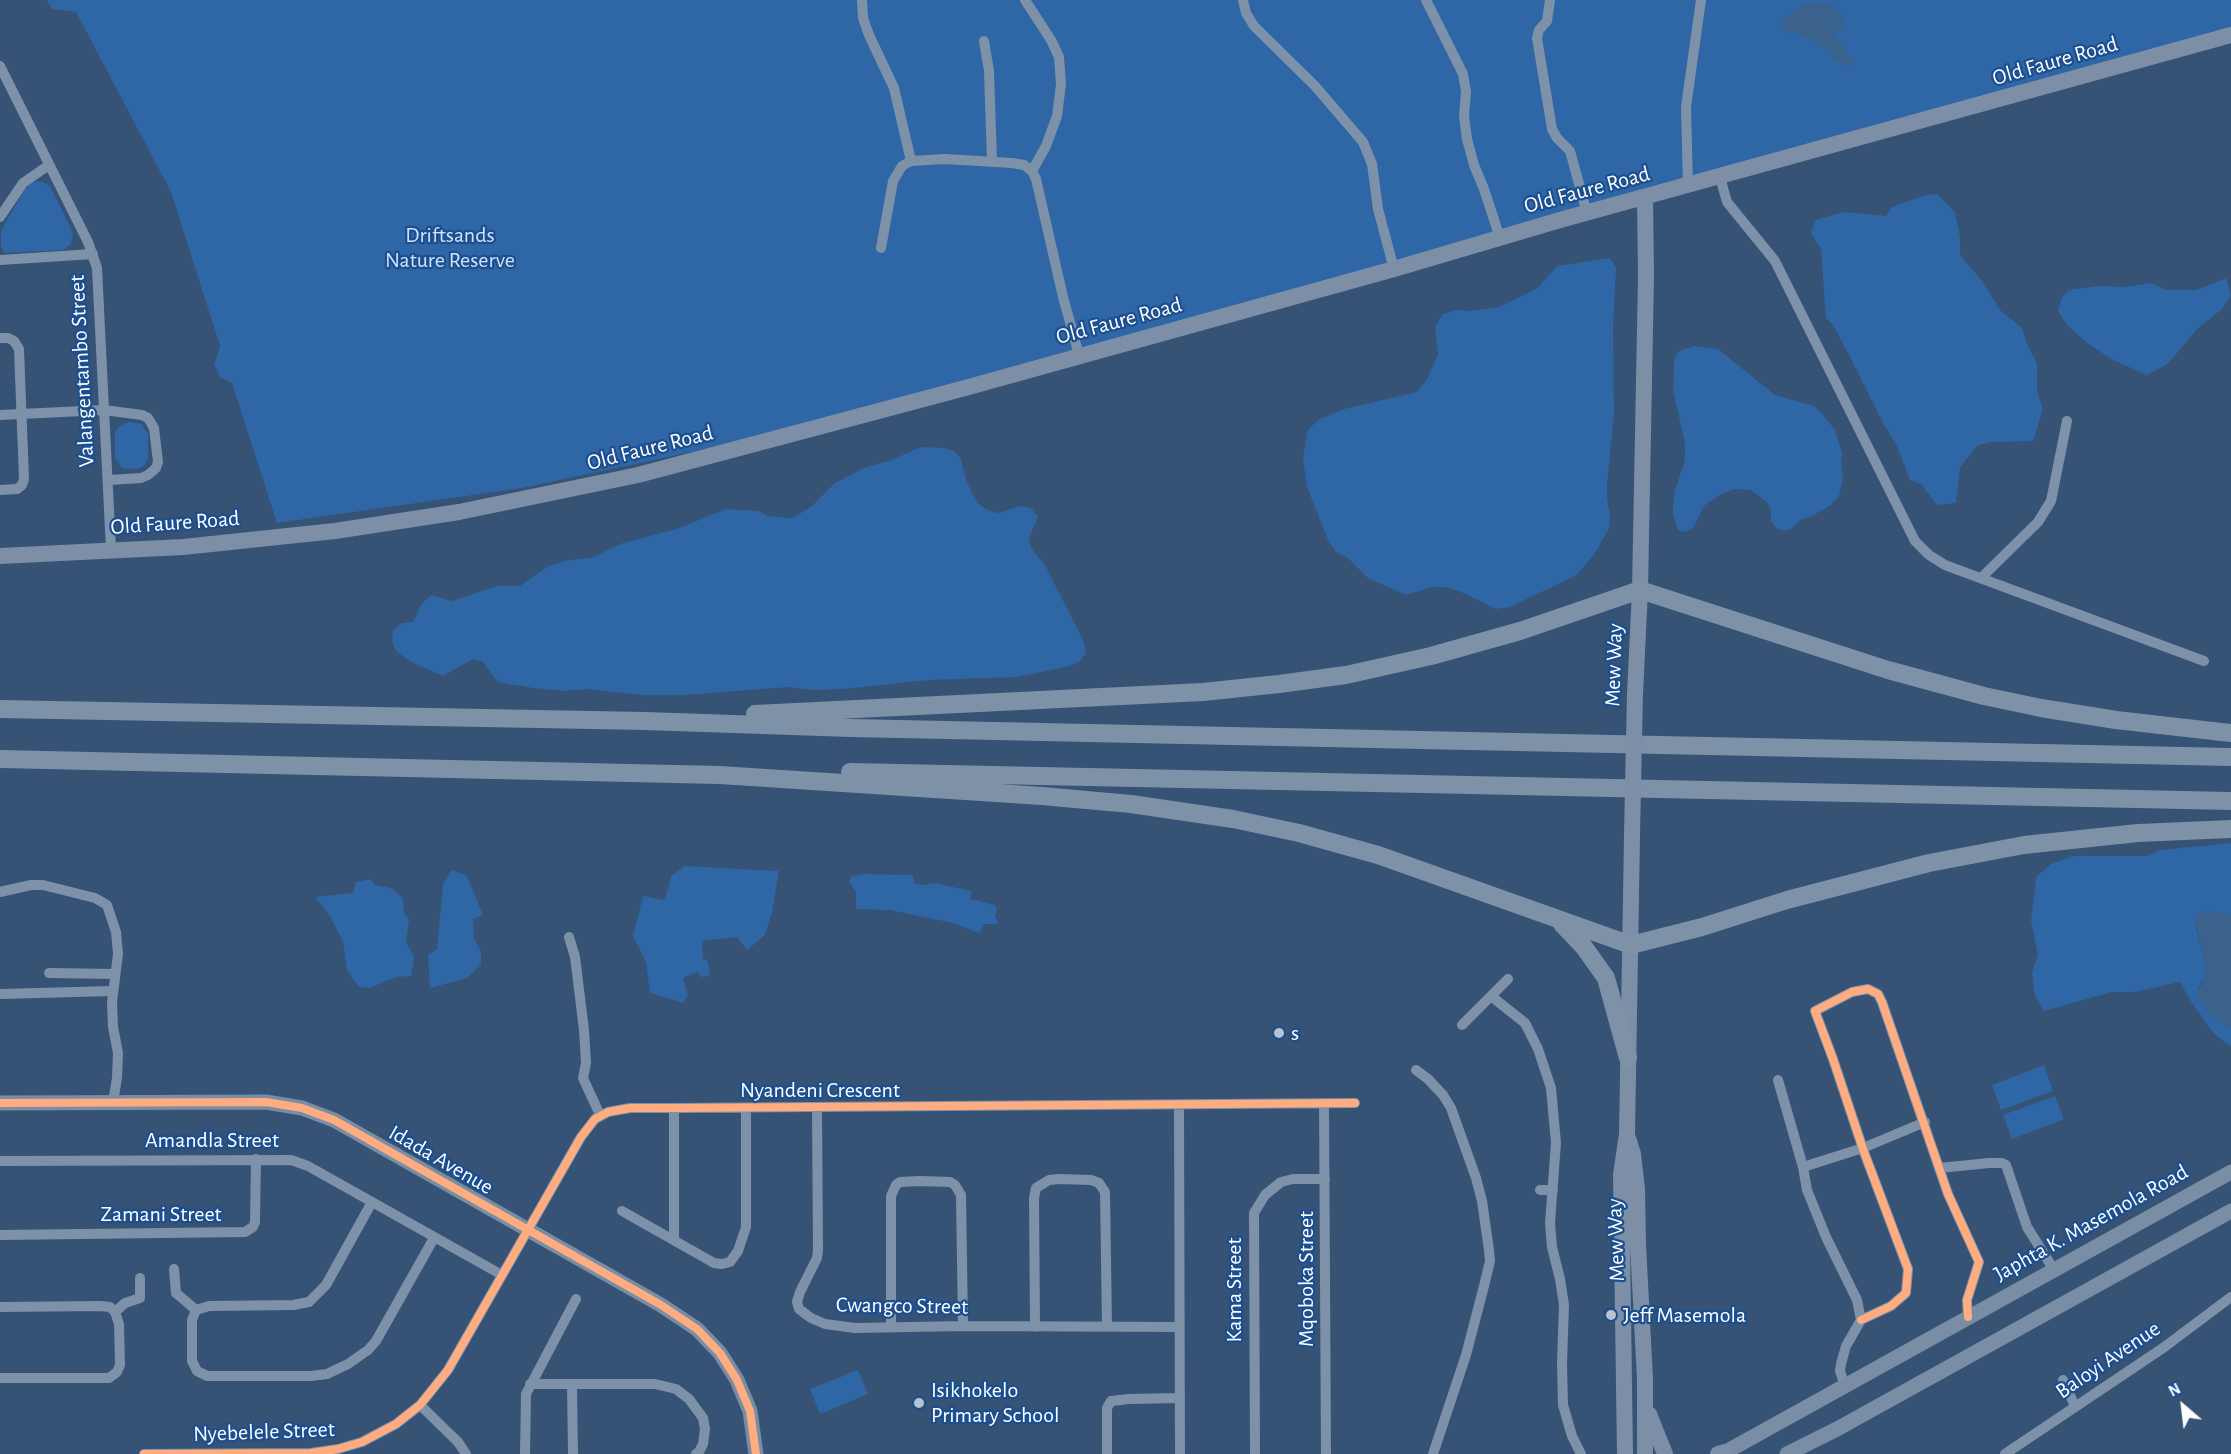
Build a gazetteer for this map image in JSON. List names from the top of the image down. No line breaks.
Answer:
{"streets":{"main road":["Old Faure Road","Mew Way","Idada Avenue","Japhta K. Masemola Road"],"street":["Valangentambo Street","Nyandeni Crescent","Amandla Street","Zamani Street","Mqoboka Street","Kama Street","Cwangco Street","Baloyi Avenue","Nyebelele Street"]},"crossings":[["Old Faure Road","Valangentambo Street"],["Old Faure Road","Mew Way"],["Nyandeni Crescent","Mqoboka Street"],["Nyandeni Crescent","Cwangco Street"],["Amandla Street","Zamani Street"],["Amandla Street","Nyebelele Street"],["Idada Avenue","Nyebelele Street"],["Mqoboka Street","Kama Street"]],"parks":["Driftsands Nature Reserve"],"places":["s","Jeff Masemola","Isikhokelo Primary School"],"north":"top left"}
